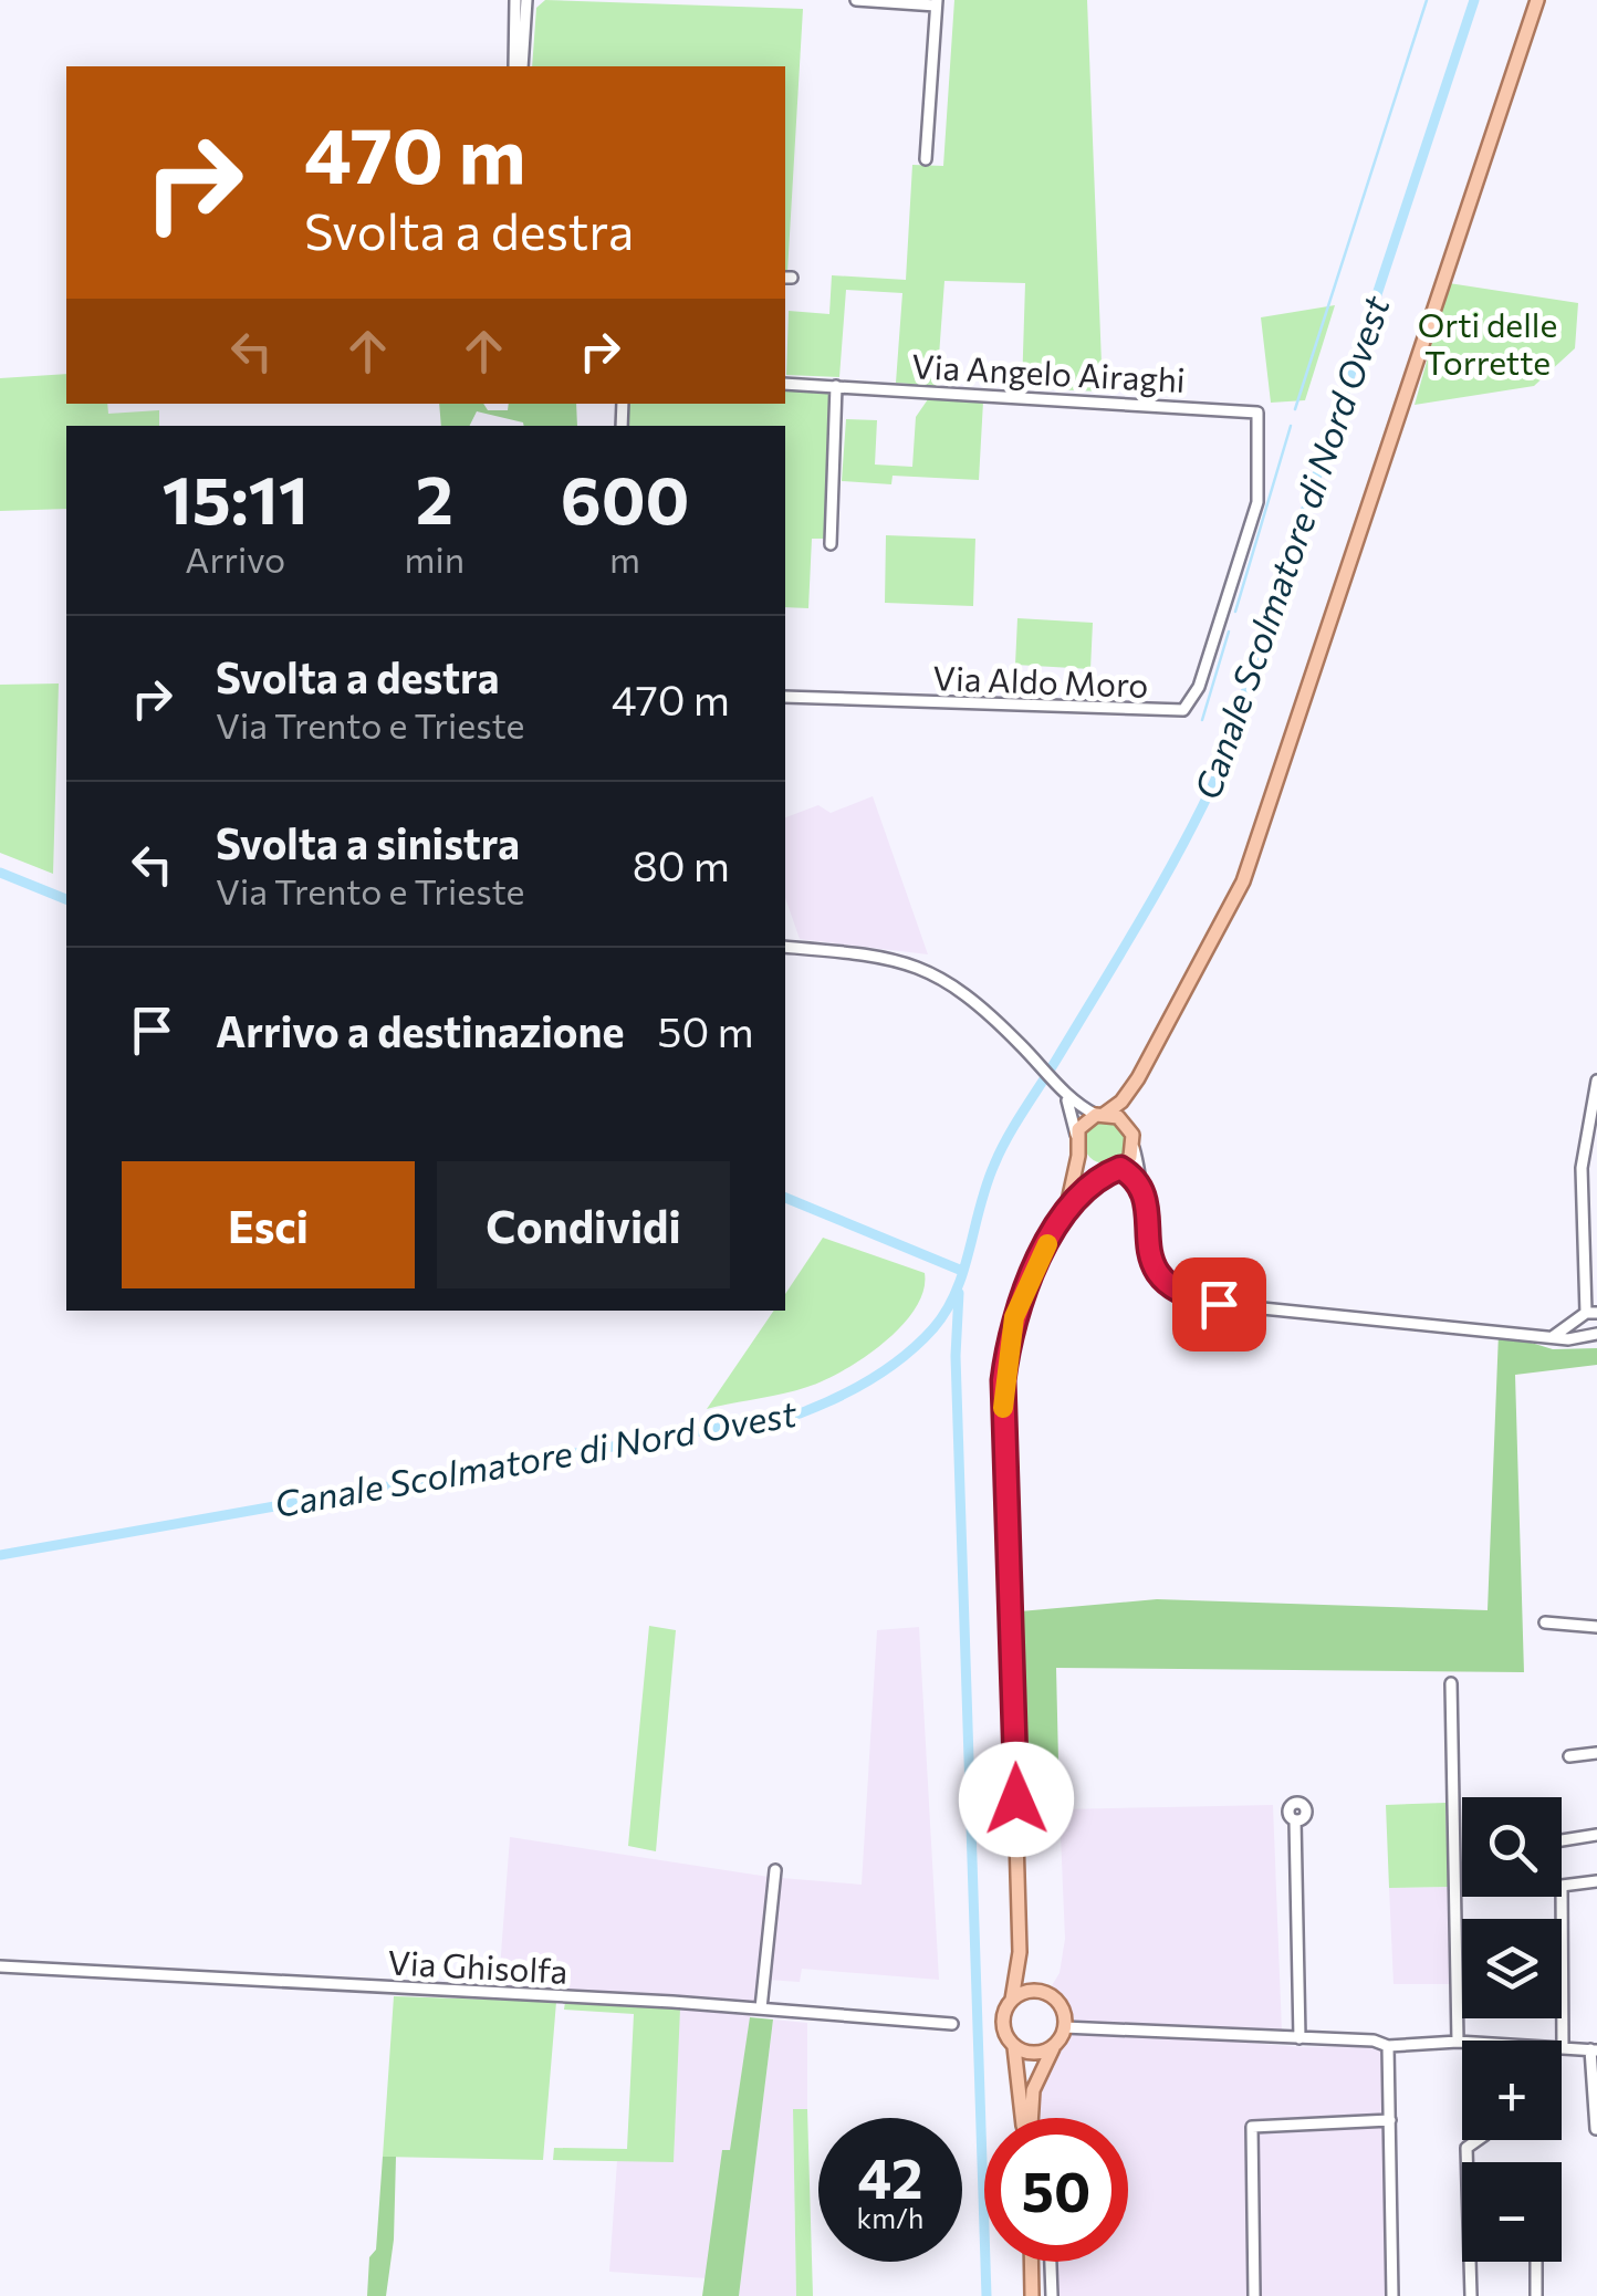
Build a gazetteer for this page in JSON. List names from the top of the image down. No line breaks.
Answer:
{"streets":{"street":["Via Angelo Airaghi","Via Aldo Moro","Via Ghisolfa"]},"crossings":[["Via Angelo Airaghi","Via Aldo Moro"]],"water":["Canale Scolmatore di Nord Ovest"],"parks":["Orti delle Torrette"],"page":{"turn":["470 m","Svolta a destra"],"eta":["15:11","Arrivo","2","min","600","m"],"list":[{"name":"Svolta a destra","note":"Via Trento e Trieste","value":"470 m"},{"name":"Svolta a sinistra","note":"Via Trento e Trieste","value":"80 m"},{"name":"Arrivo a destinazione","value":"50 m"}],"buttons":["Esci","Condividi"],"map_buttons":["+","−"],"speed":"42 km/h","limit":"50"}}
